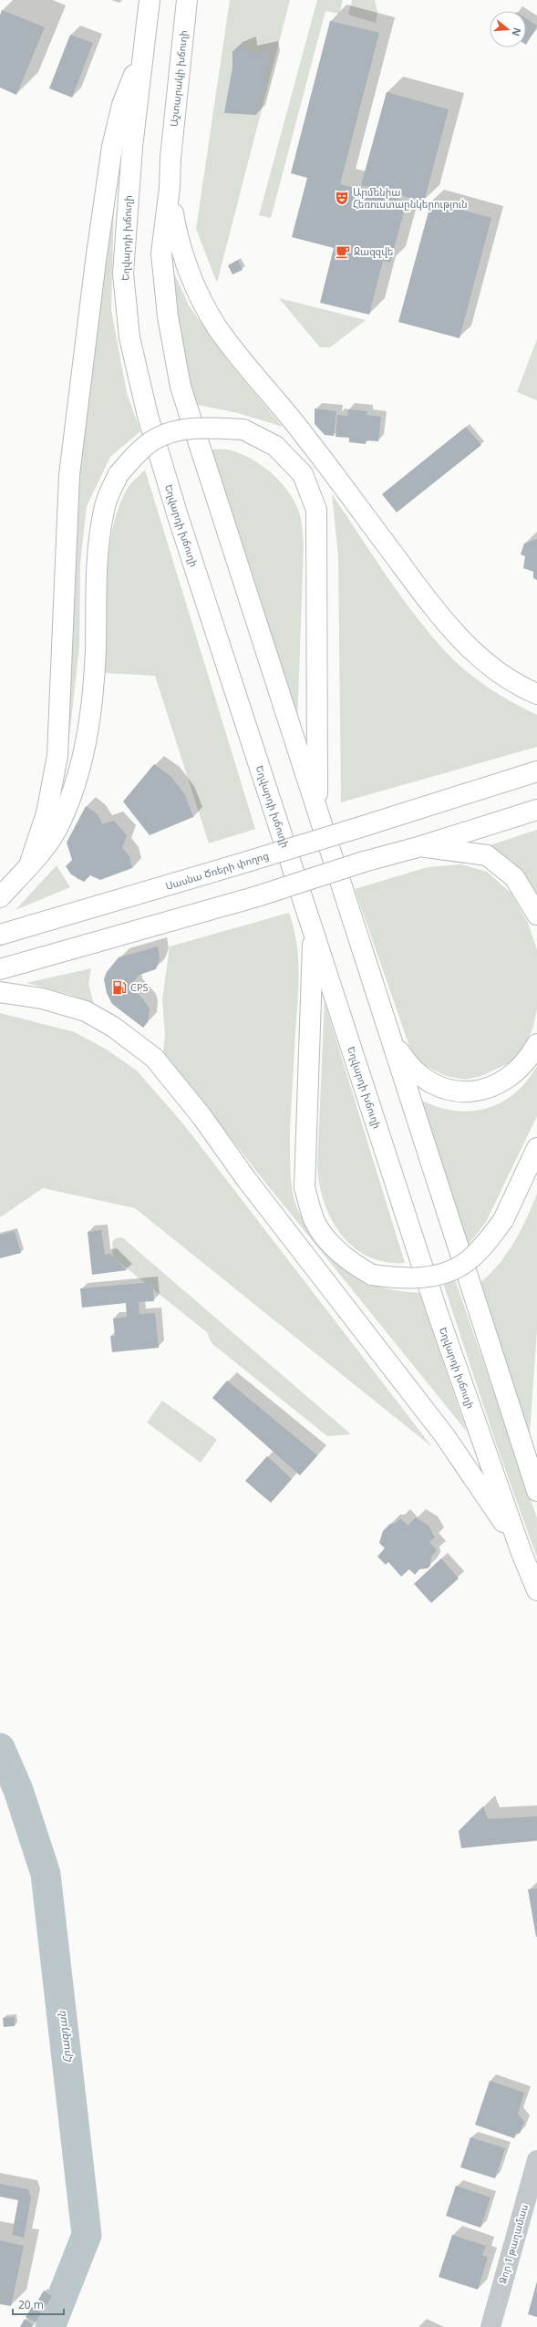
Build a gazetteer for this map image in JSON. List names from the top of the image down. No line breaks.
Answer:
{"streets":{"main road":["Աշտարակի խճուղի","Եղվարդի խճուղի","Սասնա Ծռերի փողոց"],"street":["Ձոր 1 թաղամաս"]},"water":["Հրազդան"],"places":{"theatre":["Արմենիա Հեռուստաընկերություն"],"cafe":["Ջազզվե"],"fuel station":["CPS"]},"scale_bar":"20 m","north":"right"}
